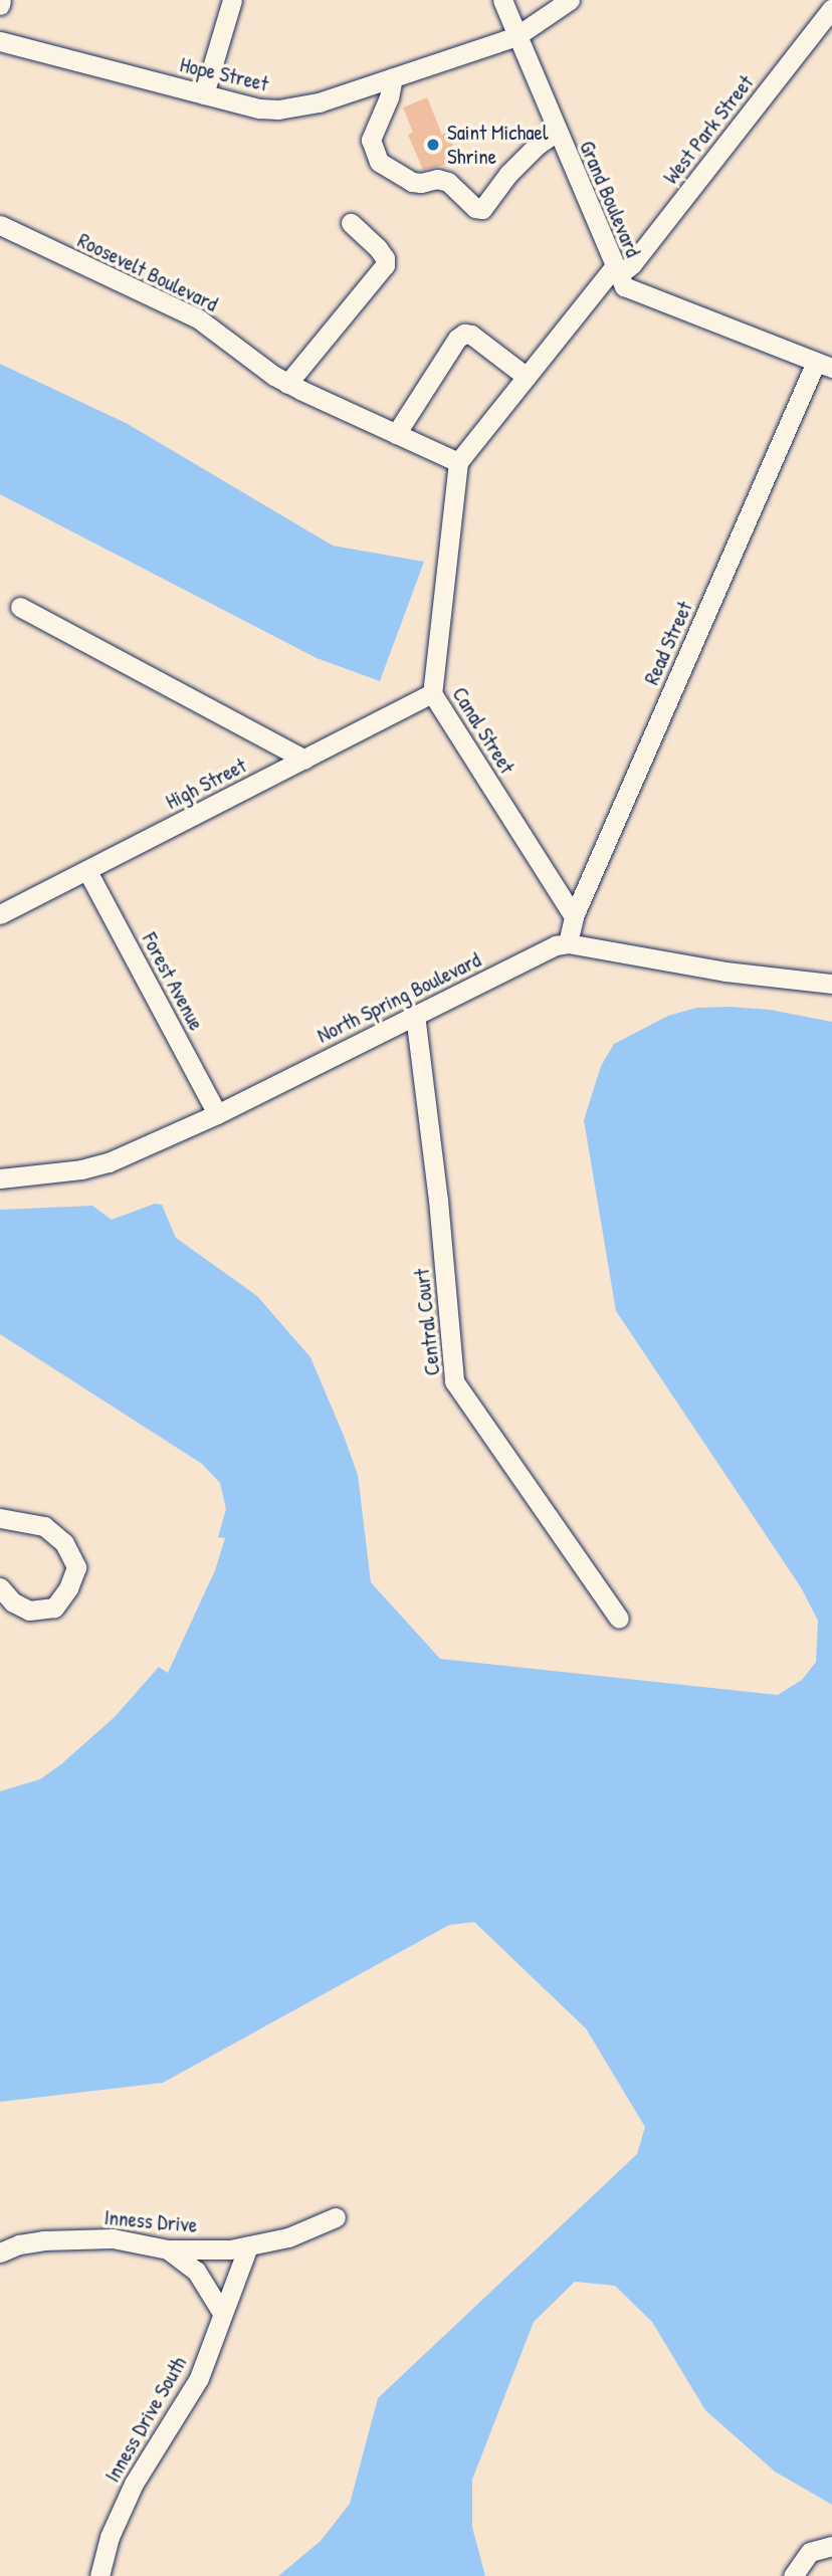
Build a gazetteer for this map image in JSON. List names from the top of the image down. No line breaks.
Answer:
{"streets":{"street":["Hope Street","West Park Street","Grand Boulevard","Roosevelt Boulevard","Read Street","Canal Street","High Street","Forest Avenue","North Spring Boulevard","Central Court","Inness Drive","Inness Drive South"]},"crossings":[["Hope Street","Grand Boulevard"],["West Park Street","Grand Boulevard"],["West Park Street","Roosevelt Boulevard"],["West Park Street","Canal Street"],["Grand Boulevard","Read Street"],["Roosevelt Boulevard","Canal Street"],["Read Street","Canal Street"],["Read Street","North Spring Boulevard"],["Canal Street","High Street"],["High Street","Forest Avenue"],["Forest Avenue","North Spring Boulevard"],["North Spring Boulevard","Central Court"],["Inness Drive","Inness Drive South"]],"places":["Saint Michael Shrine"]}
